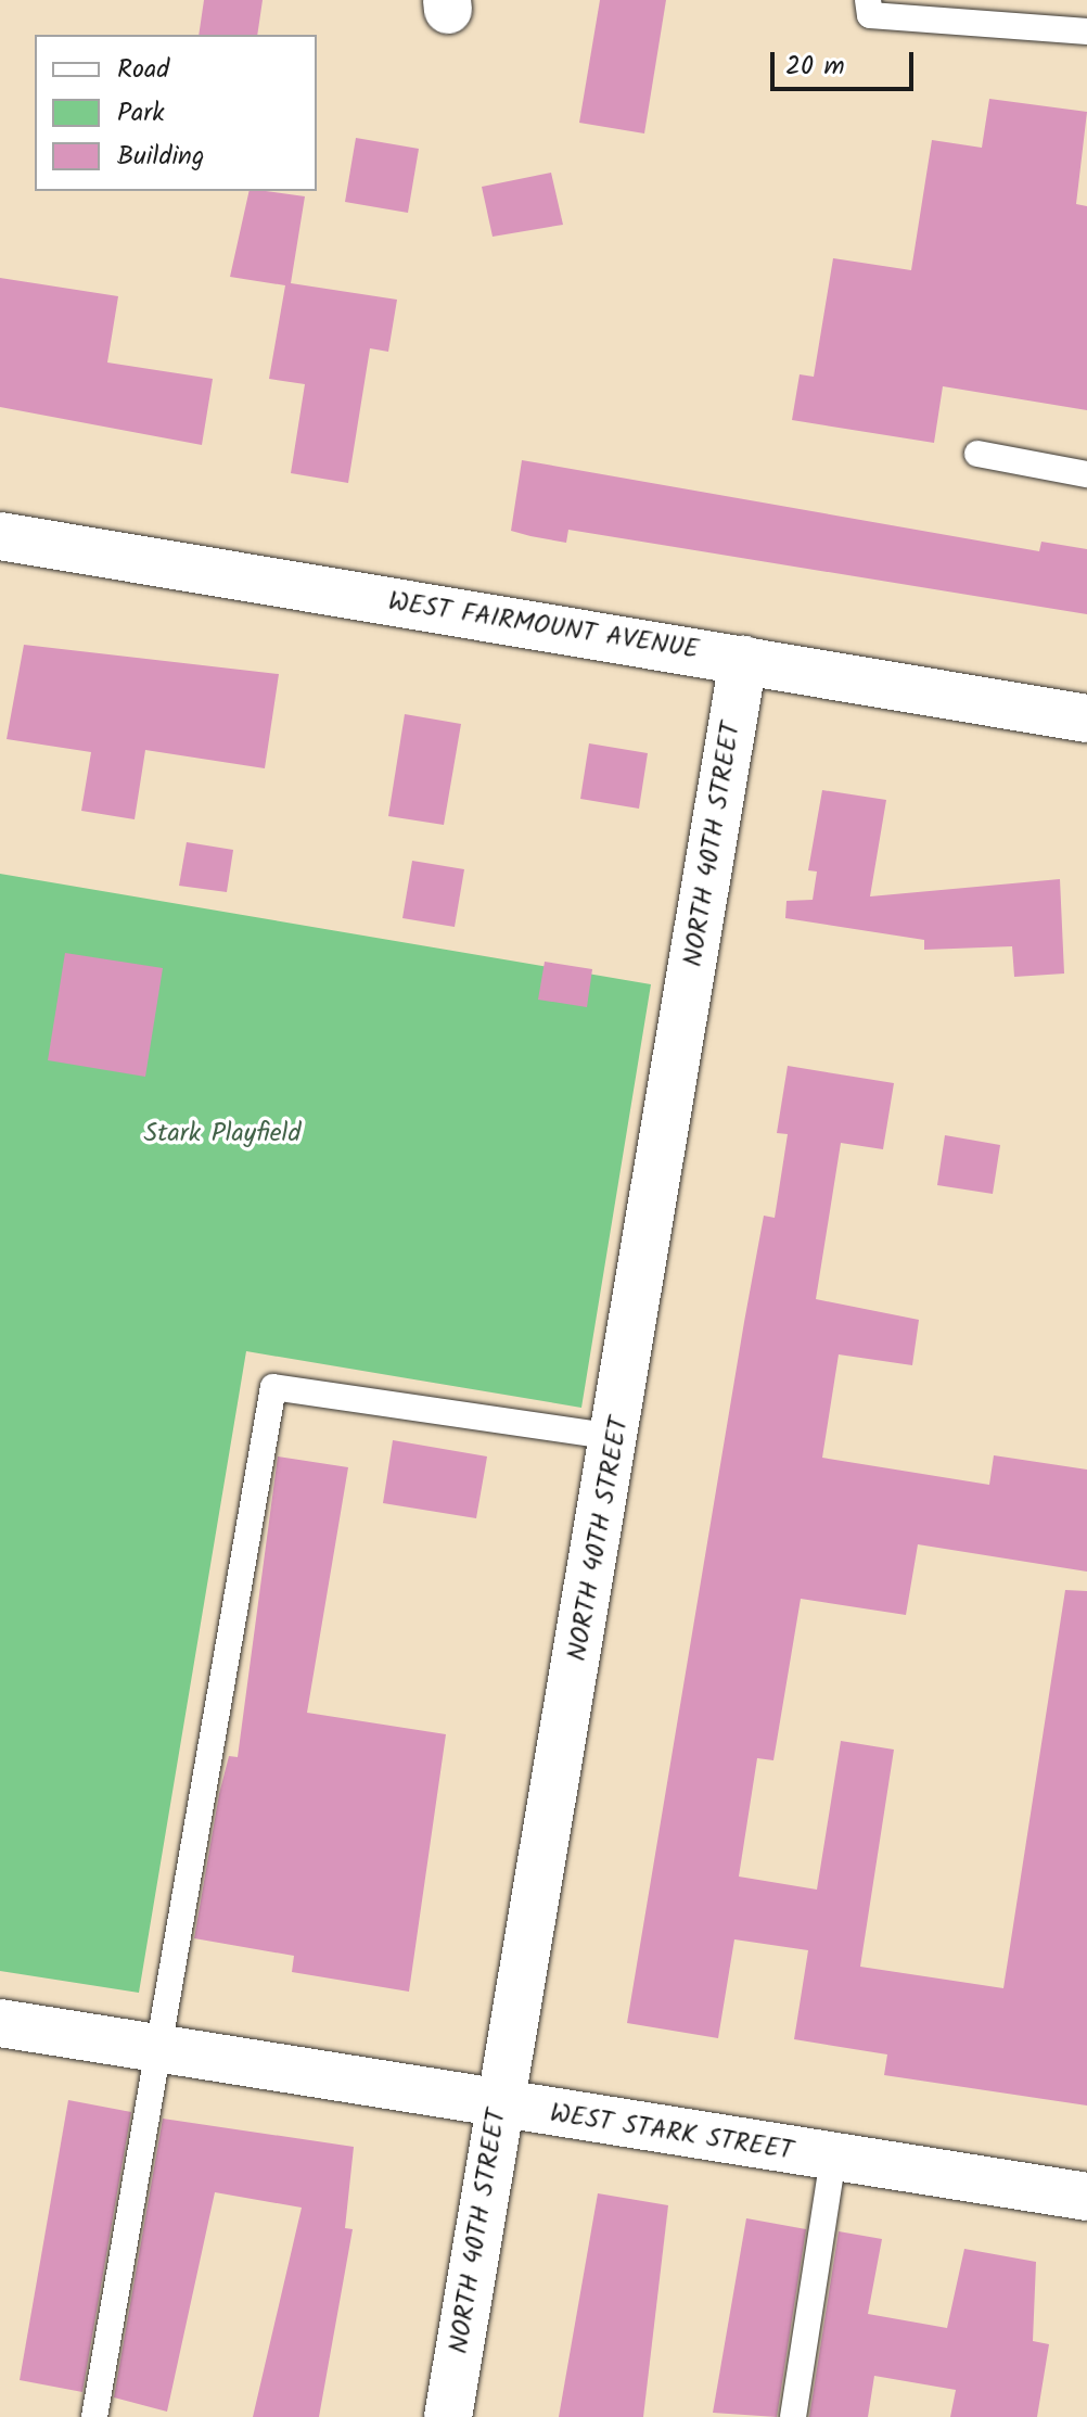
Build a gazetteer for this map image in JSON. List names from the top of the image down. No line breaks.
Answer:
{"streets":{"street":["WEST FAIRMOUNT AVENUE","NORTH 40TH STREET","WEST STARK STREET"]},"crossings":[["WEST FAIRMOUNT AVENUE","NORTH 40TH STREET"],["NORTH 40TH STREET","WEST STARK STREET"]],"parks":["Stark Playfield"],"legend":["Road","Park","Building"],"scale_bar":"20 m"}
